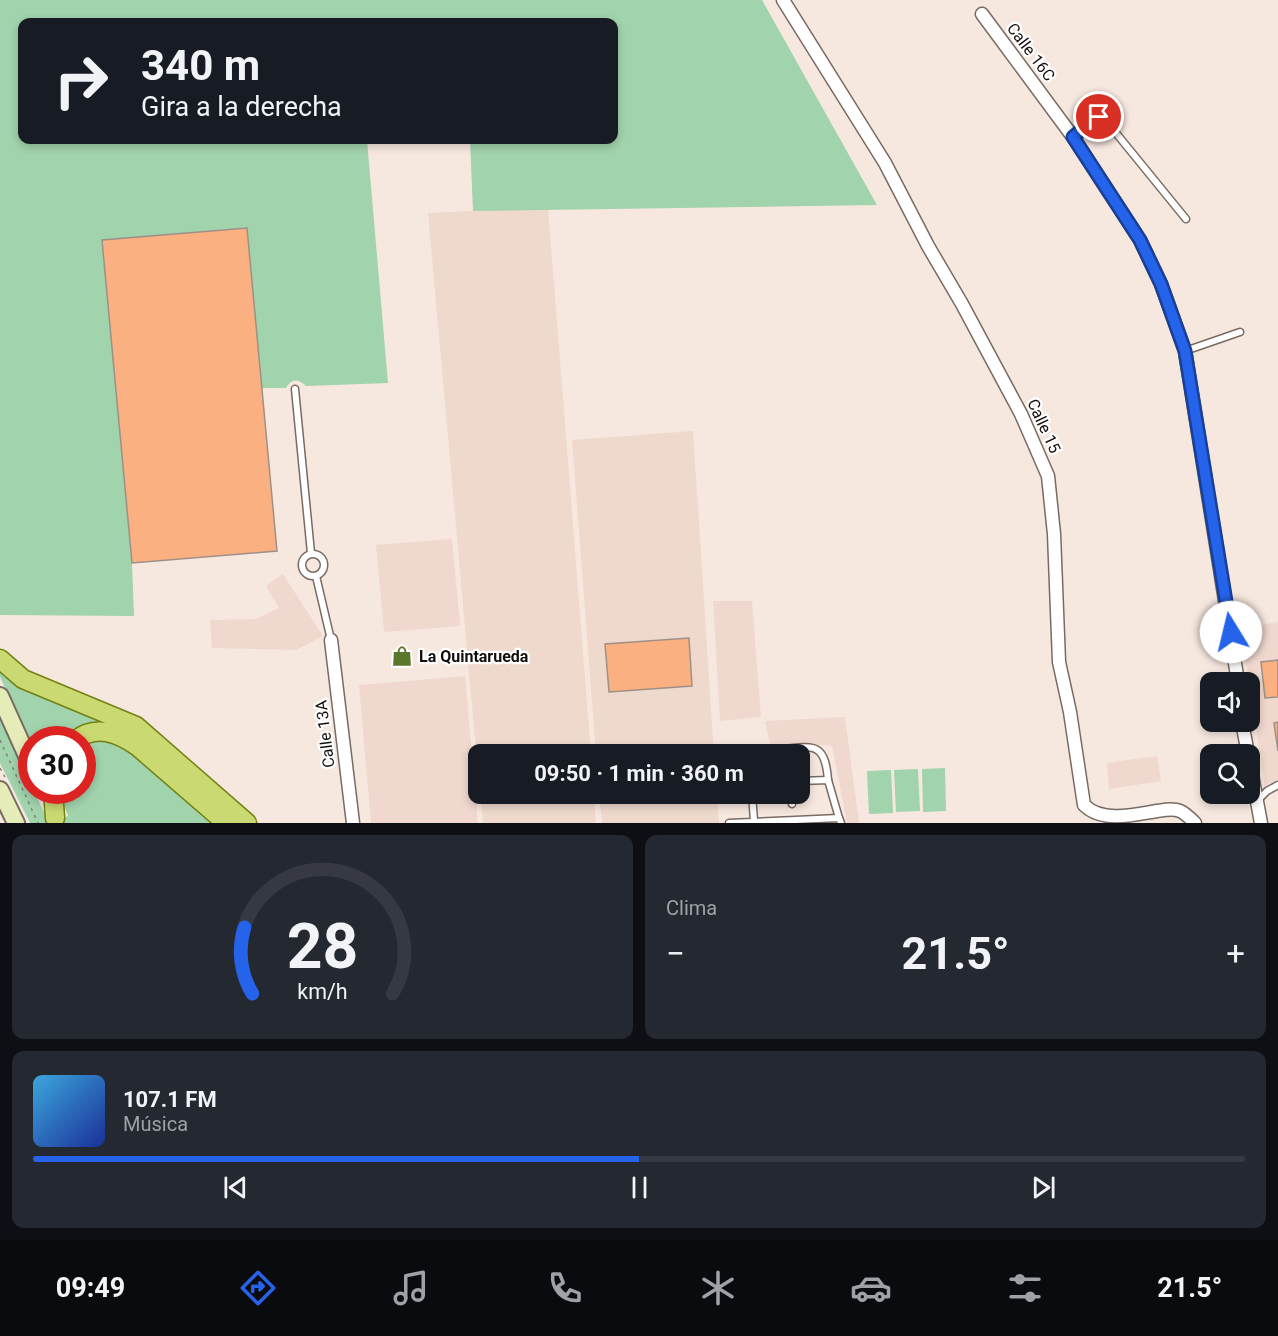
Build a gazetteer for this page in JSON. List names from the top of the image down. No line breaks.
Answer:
{"streets":{"street":["Calle 16C","Calle 15","Calle 13A"]},"places":{"shop":["La Quintarueda"]},"page":{"turn":["340 m","Gira a la derecha"],"limit":"30","trip":"09:50 · 1 min · 360 m","tile":"Clima","heat":["−","21.5°","+"],"song":["107.1 FM","Música"],"tabs":["09:49","21.5°"],"gauge":["28","km/h"]}}
